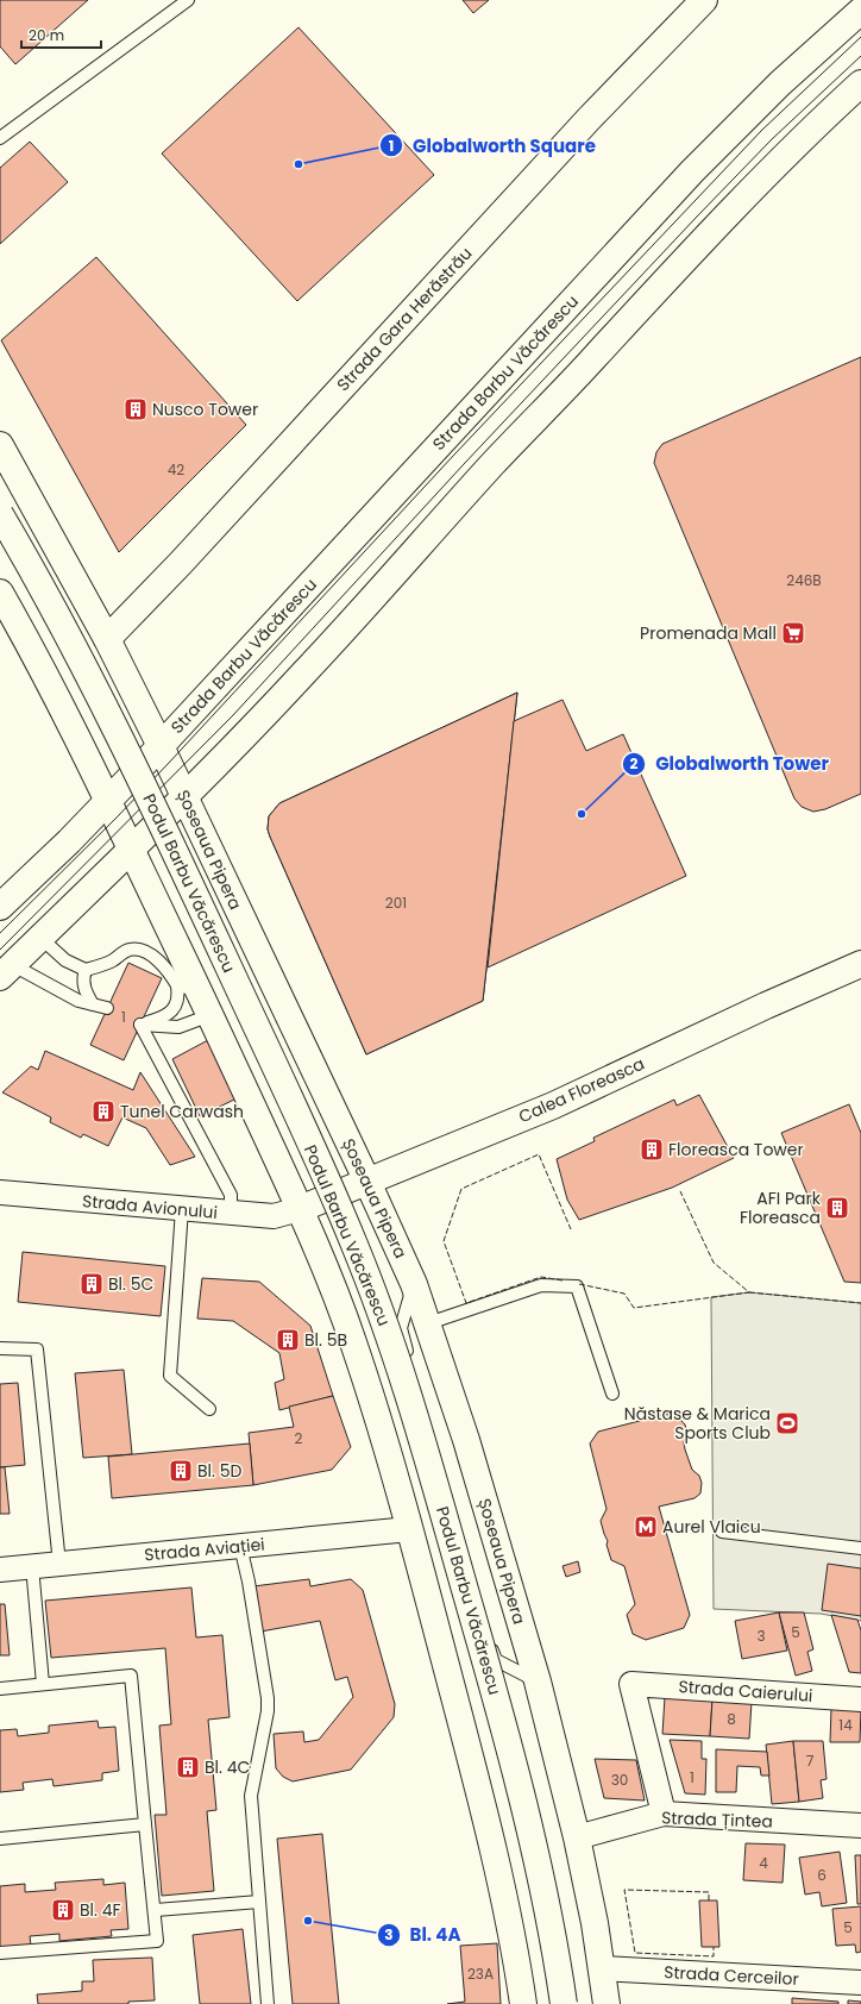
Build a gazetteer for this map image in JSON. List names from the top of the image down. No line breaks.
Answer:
{"streets":{"main road":["Strada Gara Herăstrău","Strada Barbu Văcărescu","Șoseaua Pipera","Podul Barbu Văcărescu","Calea Floreasca"],"street":["Strada Avionului","Strada Aviației","Strada Caierului","Strada Țintea","Strada Cerceilor"]},"crossings":[["Strada Gara Herăstrău","Șoseaua Pipera"],["Strada Barbu Văcărescu","Șoseaua Pipera"],["Șoseaua Pipera","Calea Floreasca"],["Șoseaua Pipera","Strada Țintea"],["Șoseaua Pipera","Strada Cerceilor"],["Calea Floreasca","Strada Avionului"],["Strada Caierului","Strada Țintea"]],"places":{"other":["Globalworth Square","Globalworth Tower","Bl. 4A"],"building":["Nusco Tower","Tunel Carwash","Floreasca Tower","AFI Park Floreasca","Bl. 5C","Bl. 5B","Bl. 5D","Bl. 4C","Bl. 4F"],"supermarket":["Promenada Mall"],"sports":["Năstase & Marica Sports Club"],"metro station":["Aurel Vlaicu"]},"house_numbers":["42","246B","201","1","2","5","3","8","14","7","1","30","4","6","5","23A"],"scale_bar":"20 m"}
